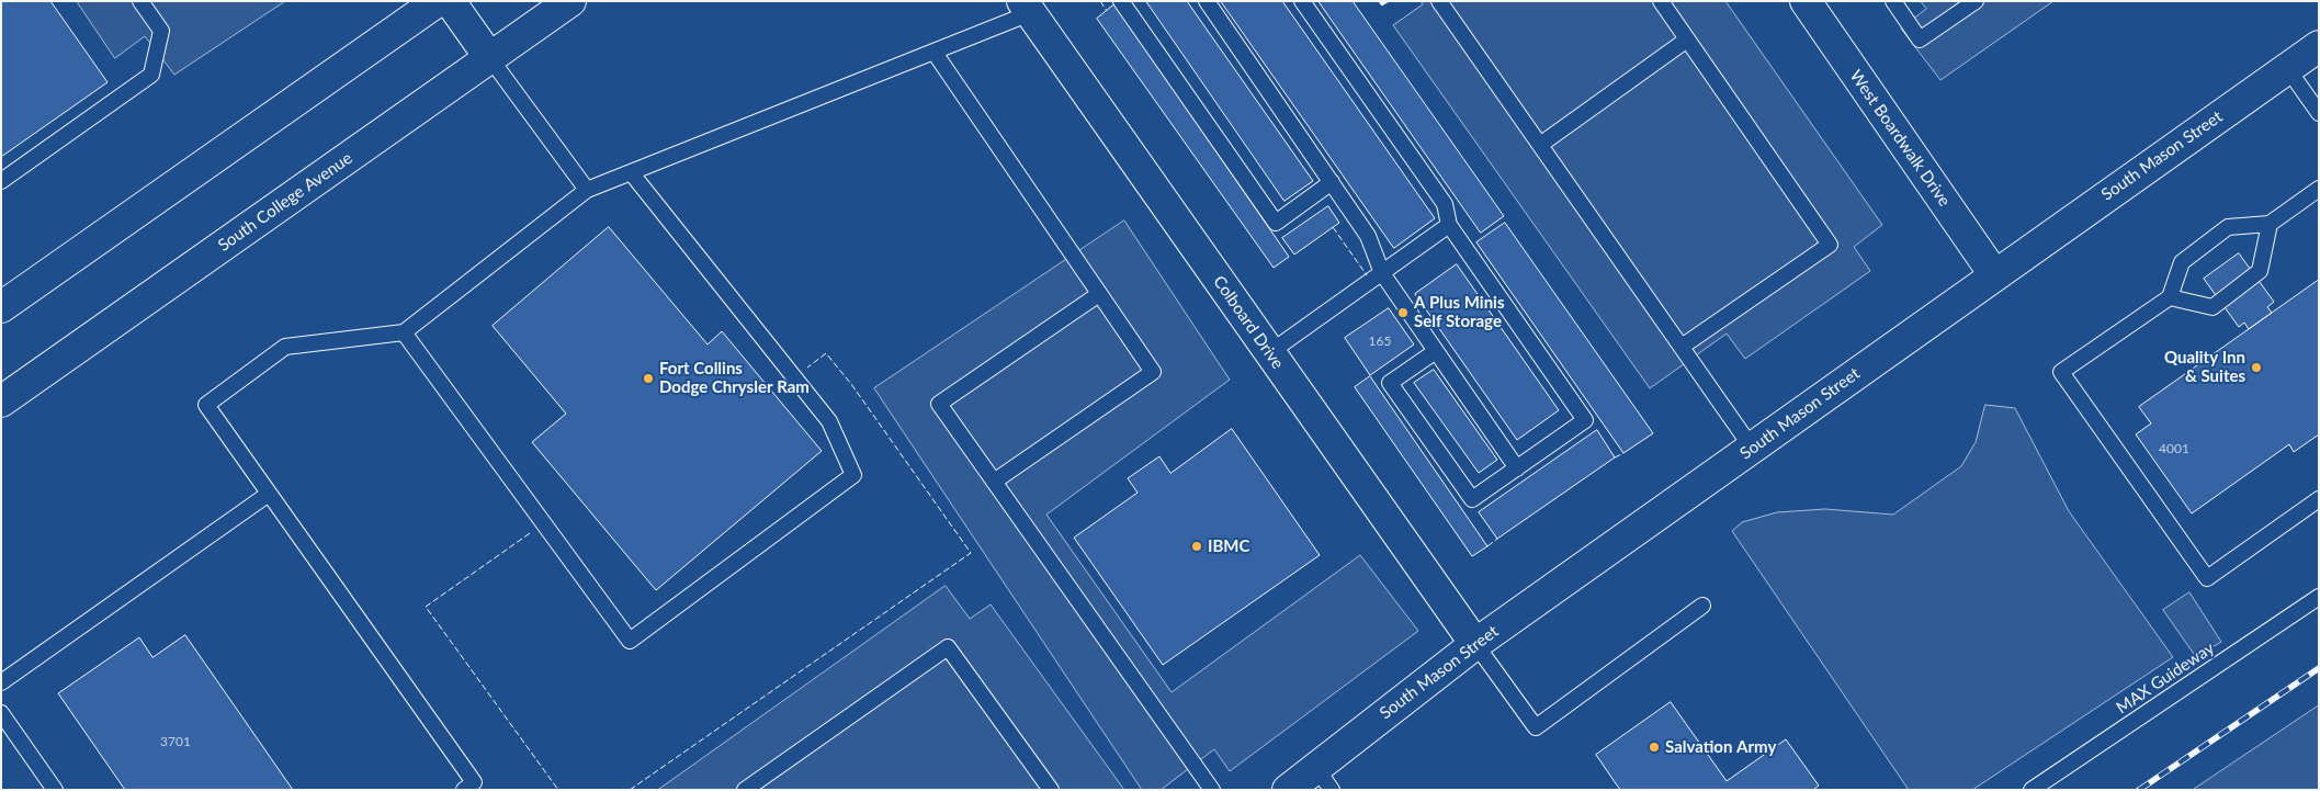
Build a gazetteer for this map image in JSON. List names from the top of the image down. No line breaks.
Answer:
{"streets":{"main road":["West Boardwalk Drive","South Mason Street","South College Avenue","Colboard Drive"],"lane":["MAX Guideway"]},"crossings":[["West Boardwalk Drive","South Mason Street"],["South Mason Street","Colboard Drive"]],"places":["A Plus Minis Self Storage","Quality Inn & Suites","Fort Collins Dodge Chrysler Ram","IBMC","Salvation Army"],"house_numbers":["165","4001","3701"]}
